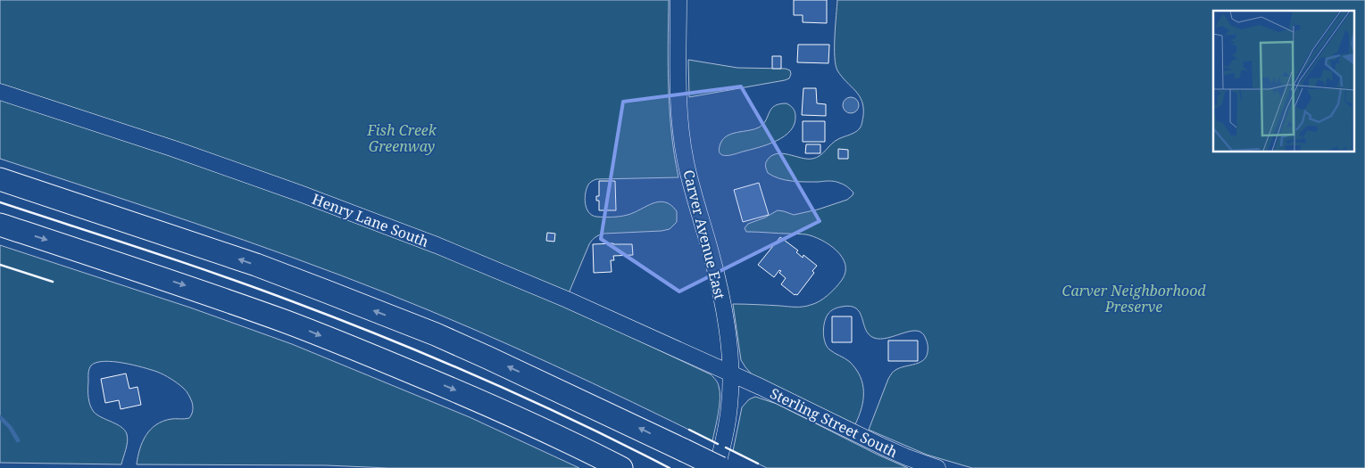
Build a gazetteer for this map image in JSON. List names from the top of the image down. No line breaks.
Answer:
{"streets":{"street":["Henry Lane South","Carver Avenue East","Sterling Street South"]},"crossings":[["Henry Lane South","Carver Avenue East"],["Henry Lane South","Sterling Street South"],["Carver Avenue East","Sterling Street South"]],"parks":["Fish Creek Greenway","Carver Neighborhood Preserve"]}
